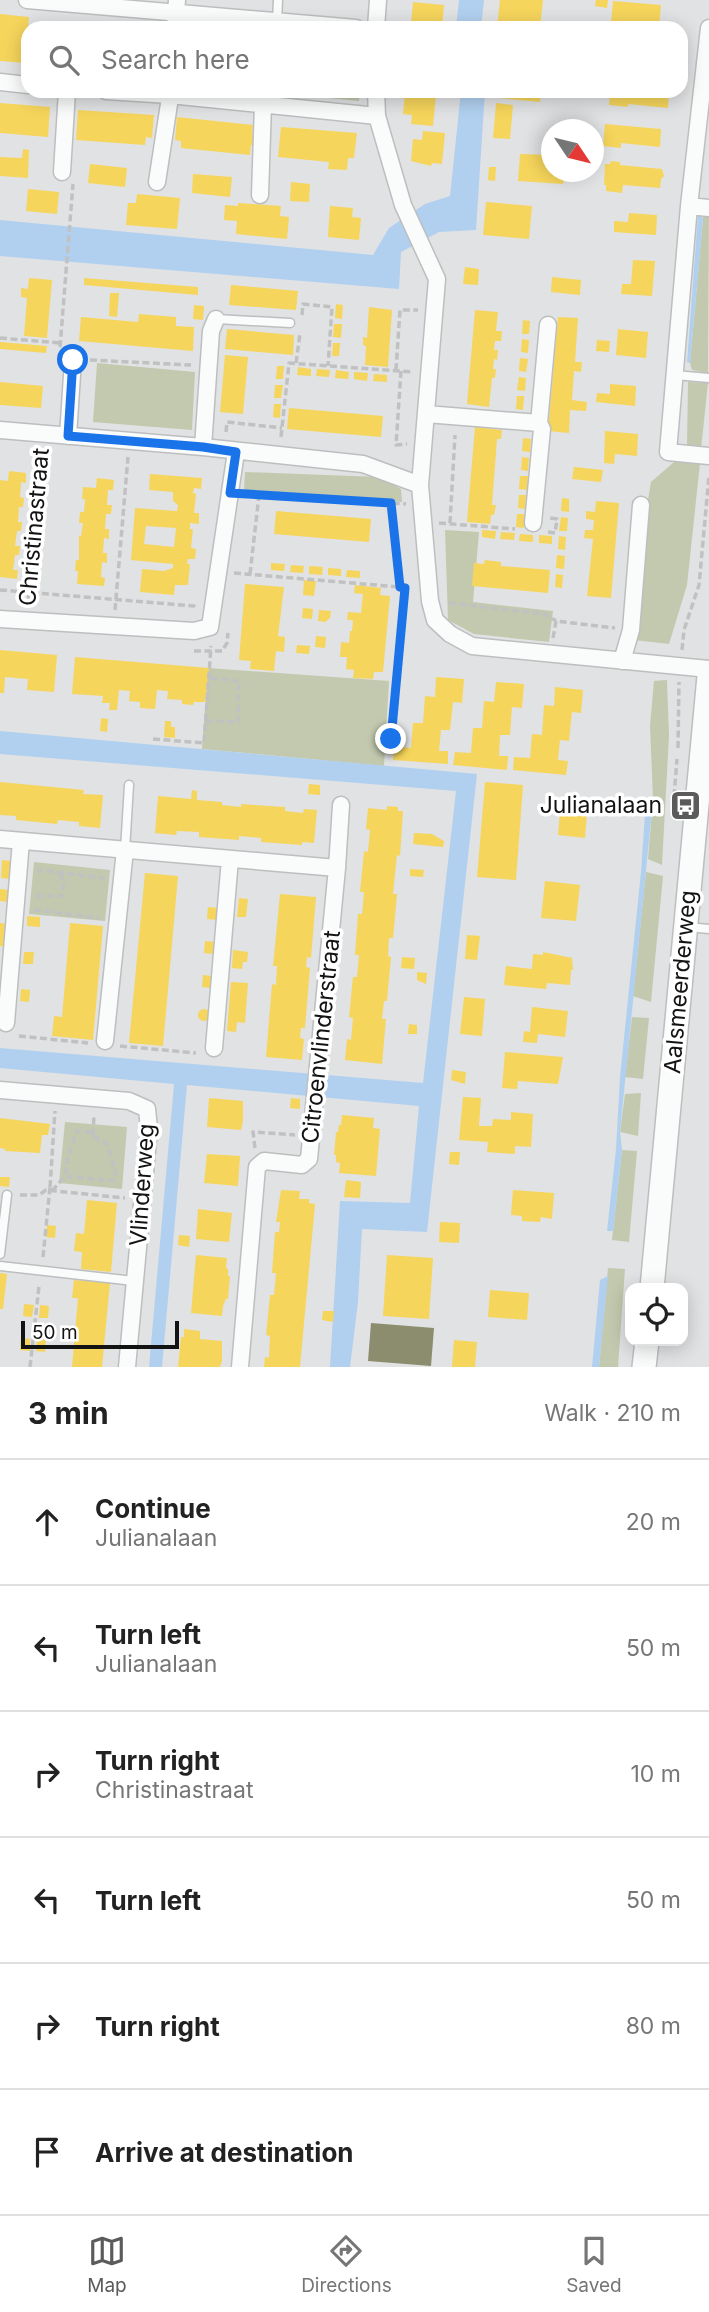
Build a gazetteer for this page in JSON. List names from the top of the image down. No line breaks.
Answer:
{"streets":{"street":["Christinastraat","Aalsmeerderweg","Citroenvlinderstraat","Vlinderweg"]},"places":{"bus stop":["Julianalaan"]},"scale_bar":"50 m","north":"bottom right","page":{"search":"Search here","scale":"50 m","heading":["3 min","Walk · 210 m"],"list":[["Continue","Julianalaan","20 m"],["Turn left","Julianalaan","50 m"],["Turn right","Christinastraat","10 m"],["Turn left","50 m"],["Turn right","80 m"],"Arrive at destination"],"nav":["Map","Directions","Saved"]}}
